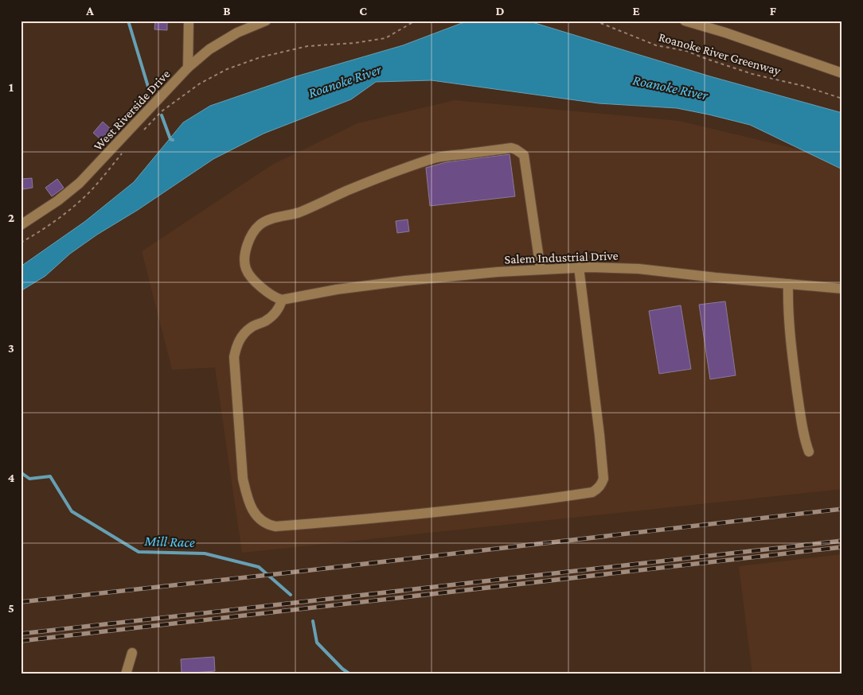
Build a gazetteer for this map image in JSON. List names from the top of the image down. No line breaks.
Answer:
{"streets":{"street":["West Riverside Drive","Salem Industrial Drive"],"path":["Roanoke River Greenway"]},"water":["Roanoke River","Mill Race"],"grid":{"columns":["A","B","C","D","E","F"],"rows":["1","2","3","4","5"]}}
